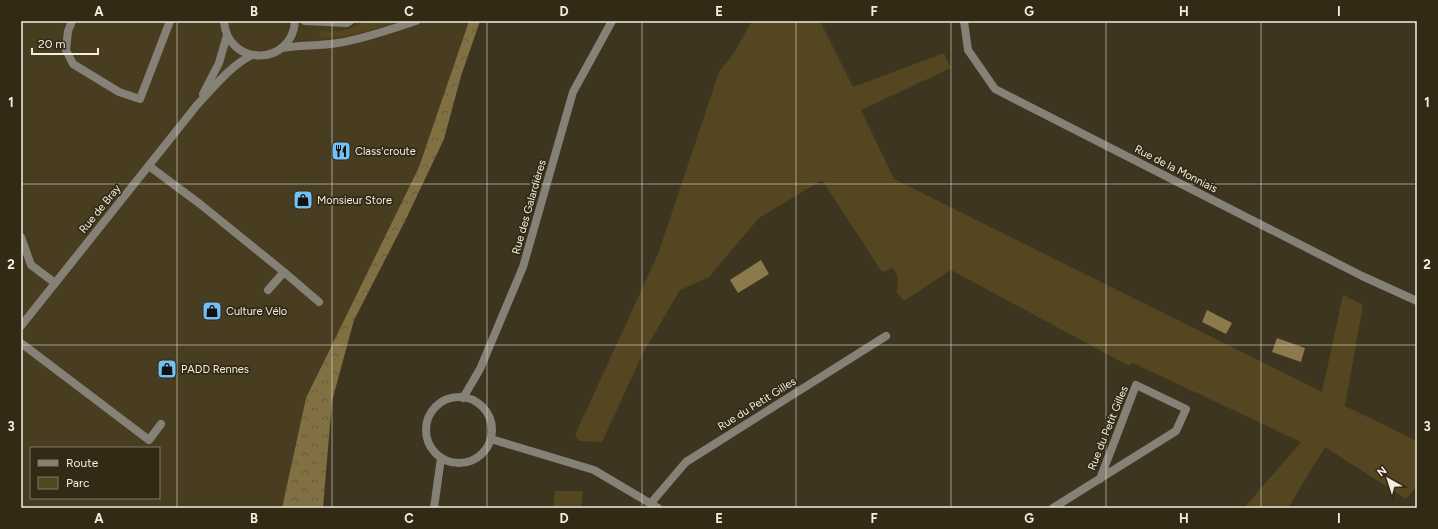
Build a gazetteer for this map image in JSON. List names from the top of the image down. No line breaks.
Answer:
{"streets":{"street":["Rue de la Monniais","Rue des Galardières","Rue de Bray","Rue du Petit Gilles"]},"places":{"restaurant":["Class'croute"],"shop":["Monsieur Store","Culture Vélo","PADD Rennes"]},"legend":["Route","Parc"],"scale_bar":"20 m","north":"top left","grid":{"columns":["A","B","C","D","E","F","G","H","I"],"rows":["1","2","3"]}}
